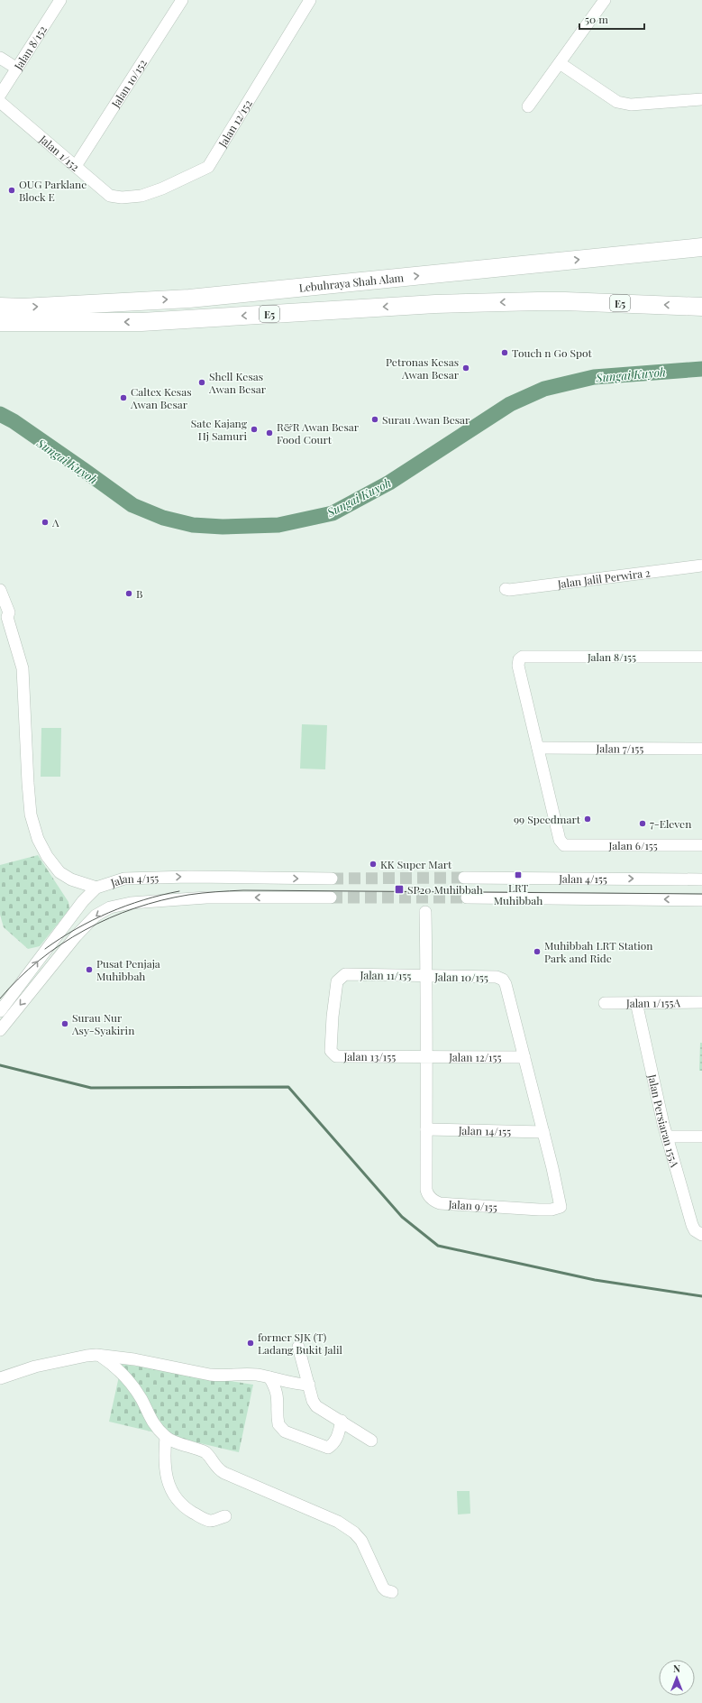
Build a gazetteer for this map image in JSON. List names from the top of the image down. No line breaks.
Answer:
{"streets":{"highway":["Lebuhraya Shah Alam","E5"],"street":["Jalan 8/152","Jalan 10/152","Jalan 12/152","Jalan 1/152","Jalan Jalil Perwira 2","Jalan 8/155","Jalan 7/155","Jalan 6/155","Jalan 4/155","Jalan 11/155","Jalan 10/155","Jalan 1/155A","Jalan 13/155","Jalan 12/155","Jalan Persiaran 155A","Jalan 14/155","Jalan 9/155"]},"crossings":[["Jalan 10/152","Jalan 1/152"],["Jalan 12/152","Jalan 1/152"],["Jalan 8/155","Jalan 7/155"],["Jalan 8/155","Jalan 6/155"],["Jalan 7/155","Jalan 6/155"],["Jalan 11/155","Jalan 10/155"],["Jalan 11/155","Jalan 13/155"],["Jalan 11/155","Jalan 9/155"],["Jalan 10/155","Jalan 9/155"],["Jalan 1/155A","Jalan Persiaran 155A"],["Jalan 13/155","Jalan 12/155"],["Jalan 13/155","Jalan 9/155"],["Jalan 12/155","Jalan 9/155"],["Jalan 14/155","Jalan 9/155"]],"water":["Sungai Kuyoh"],"places":{"other":["OUG Parklane Block E","Touch n Go Spot","Petronas Kesas Awan Besar","Shell Kesas Awan Besar","Caltex Kesas Awan Besar","Surau Awan Besar","Sate Kajang Hj Samuri","R&R Awan Besar Food Court","A","B","99 Speedmart","7-Eleven","KK Super Mart","Muhibbah LRT Station Park and Ride","Pusat Penjaja Muhibbah","Surau Nur Asy-Syakirin","former SJK (T) Ladang Bukit Jalil"],"transit":["LRT Muhibbah","SP20 Muhibbah"]},"scale_bar":"50 m","north":"top"}
